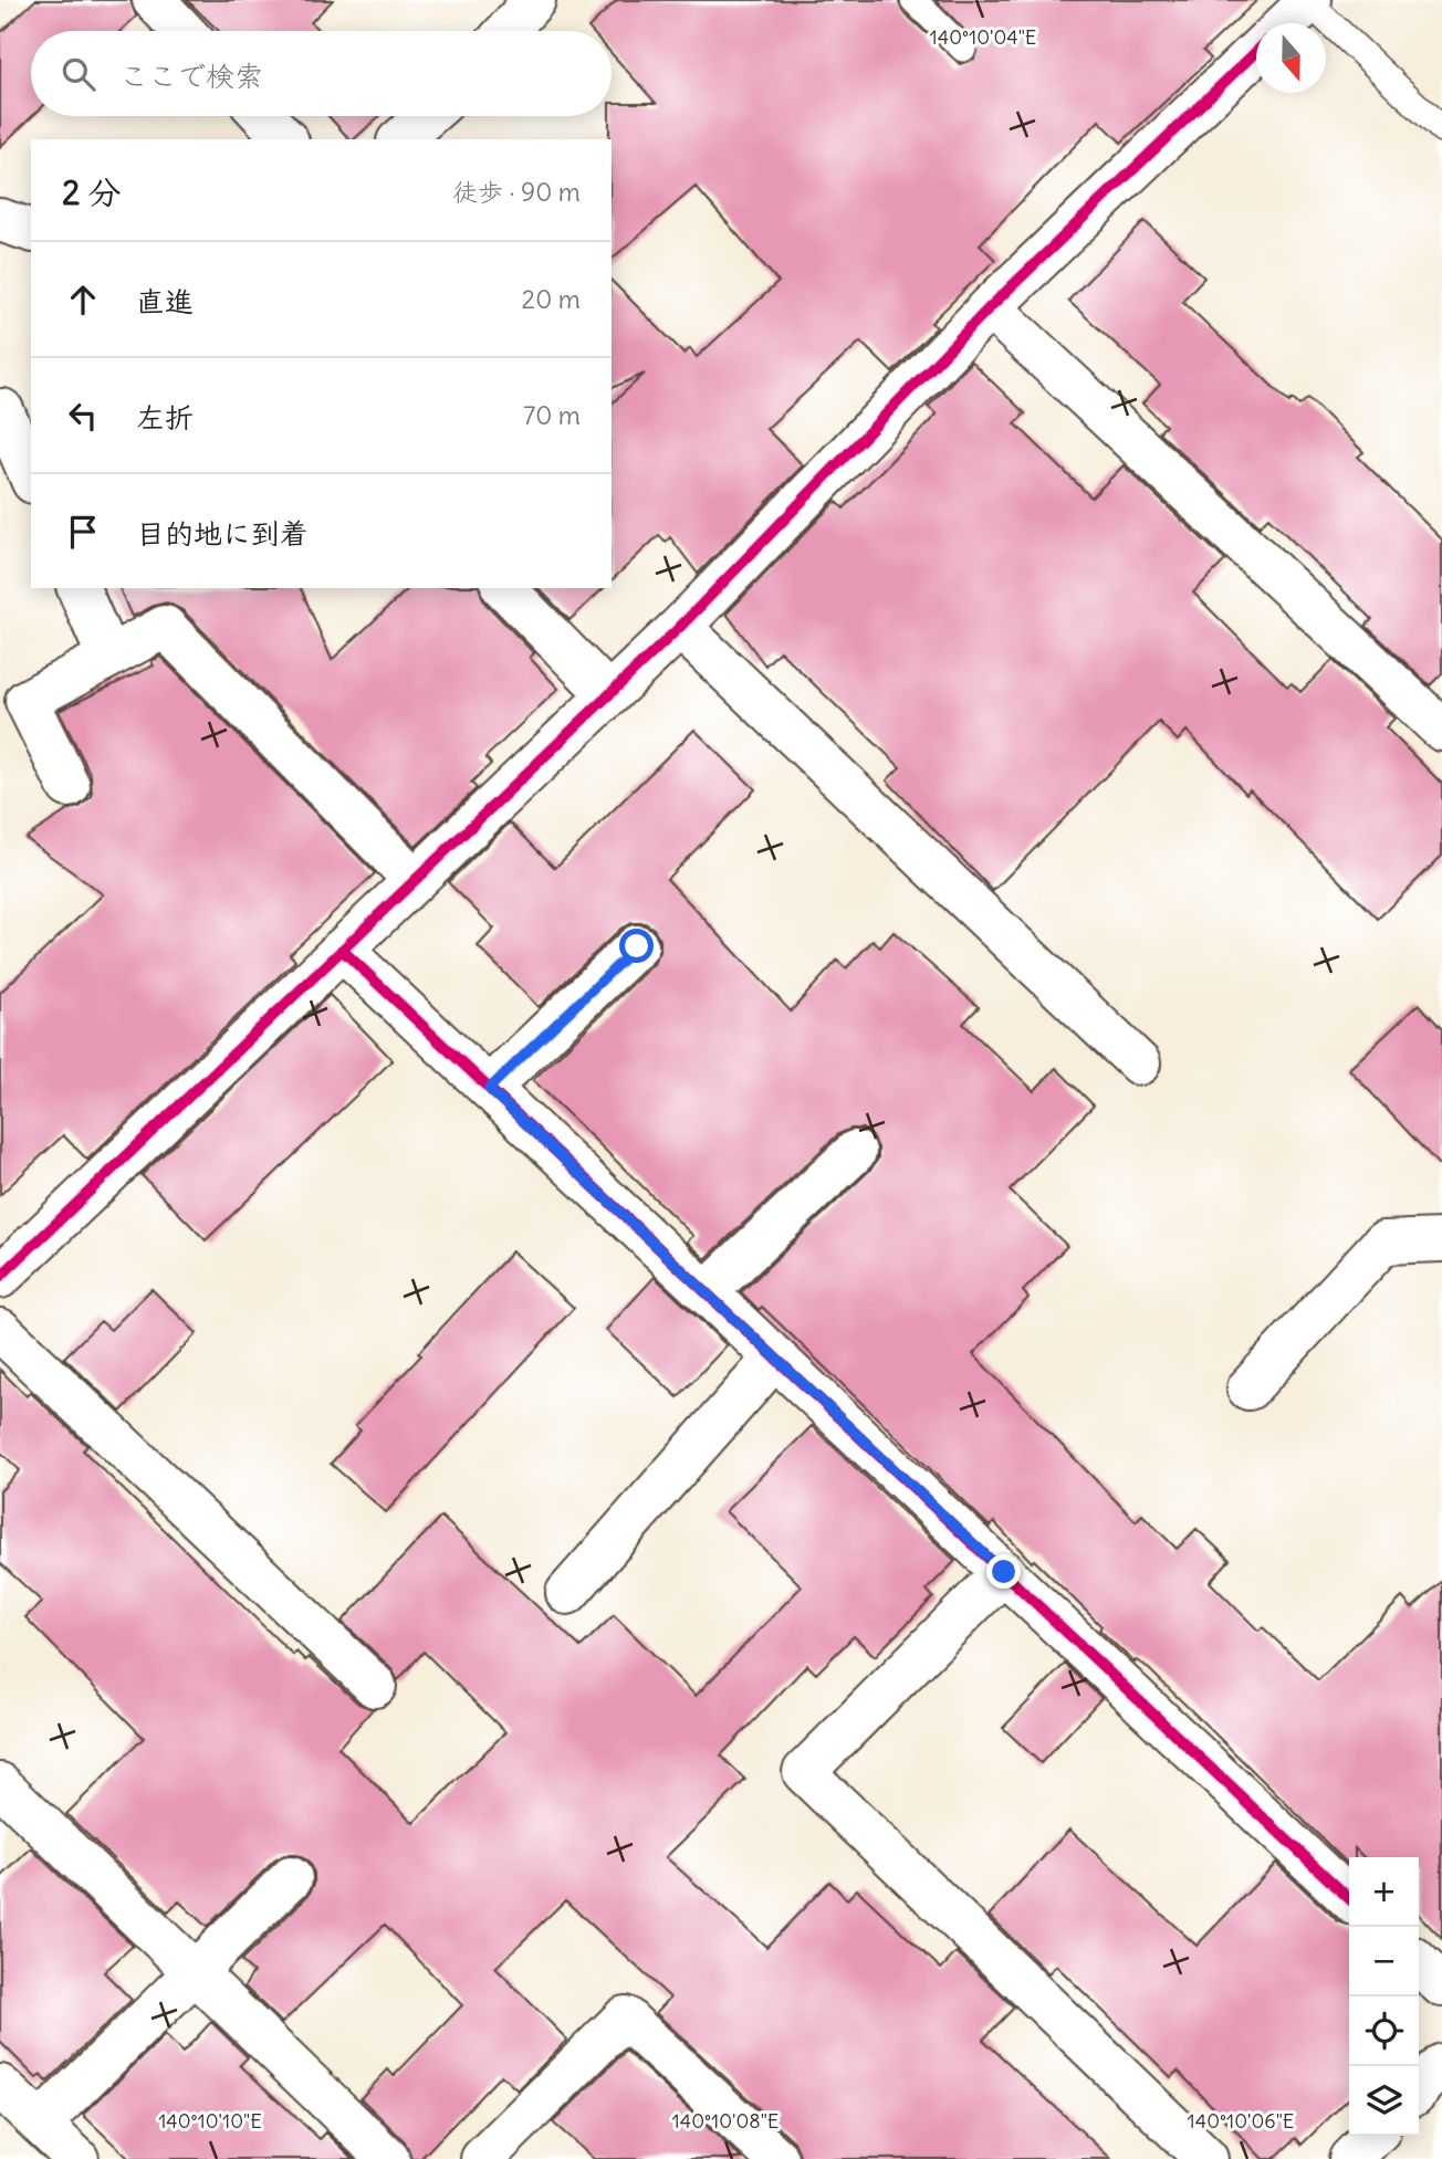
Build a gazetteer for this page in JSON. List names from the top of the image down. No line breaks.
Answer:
{"north":"bottom","page":{"search":"ここで検索","heading":["2 分","徒歩 · 90 m"],"list":[["直進","20 m"],["左折","70 m"],"目的地に到着"],"map_buttons":["+","−"]},"coordinates":["140°10'04\"E","140°10'10\"E","140°10'08\"E","140°10'06\"E"]}
